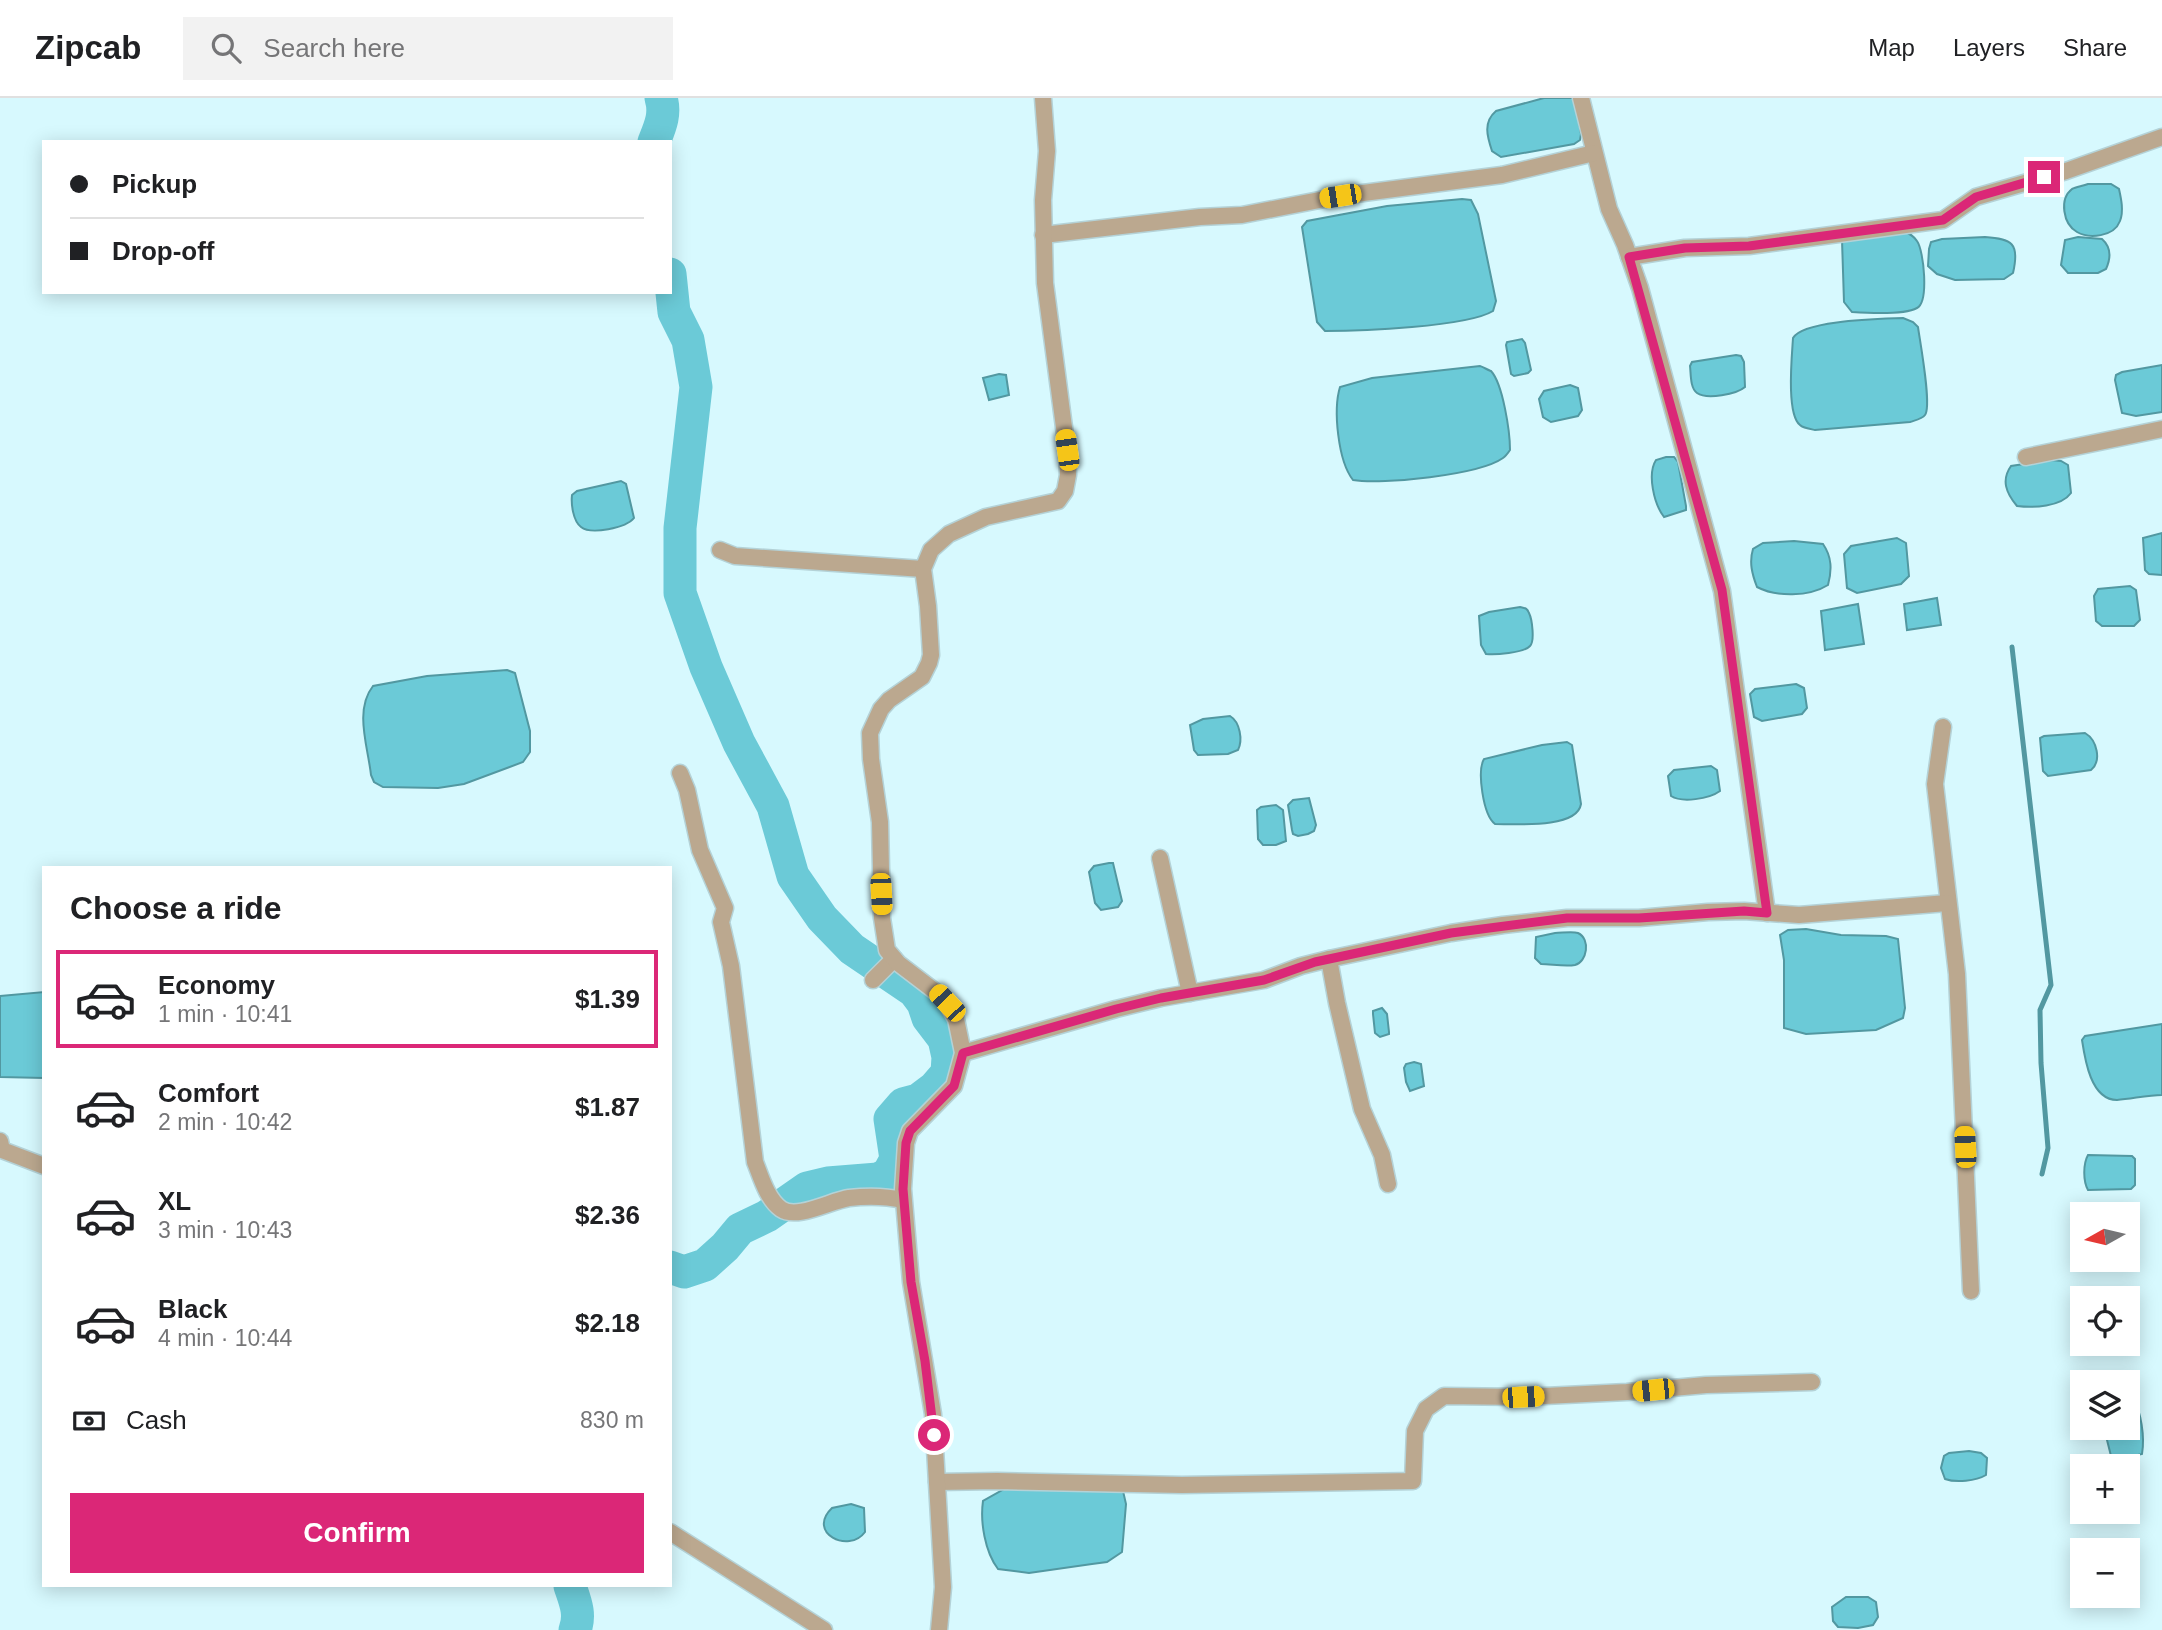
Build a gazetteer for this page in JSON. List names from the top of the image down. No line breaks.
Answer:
{"north":"left","page":{"header":"Zipcab","search":"Search here","nav":["Map","Layers","Share"],"banner":["Pickup","Drop-off"],"heading":"Choose a ride","list":[{"name":"Economy","note":"1 min · 10:41","value":"$1.39"},{"name":"Comfort","note":"2 min · 10:42","value":"$1.87"},{"name":"XL","note":"3 min · 10:43","value":"$2.36"},{"name":"Black","note":"4 min · 10:44","value":"$2.18"}],"map_buttons":["+","−"],"pay":["Cash","830 m"],"buttons":"Confirm"}}
